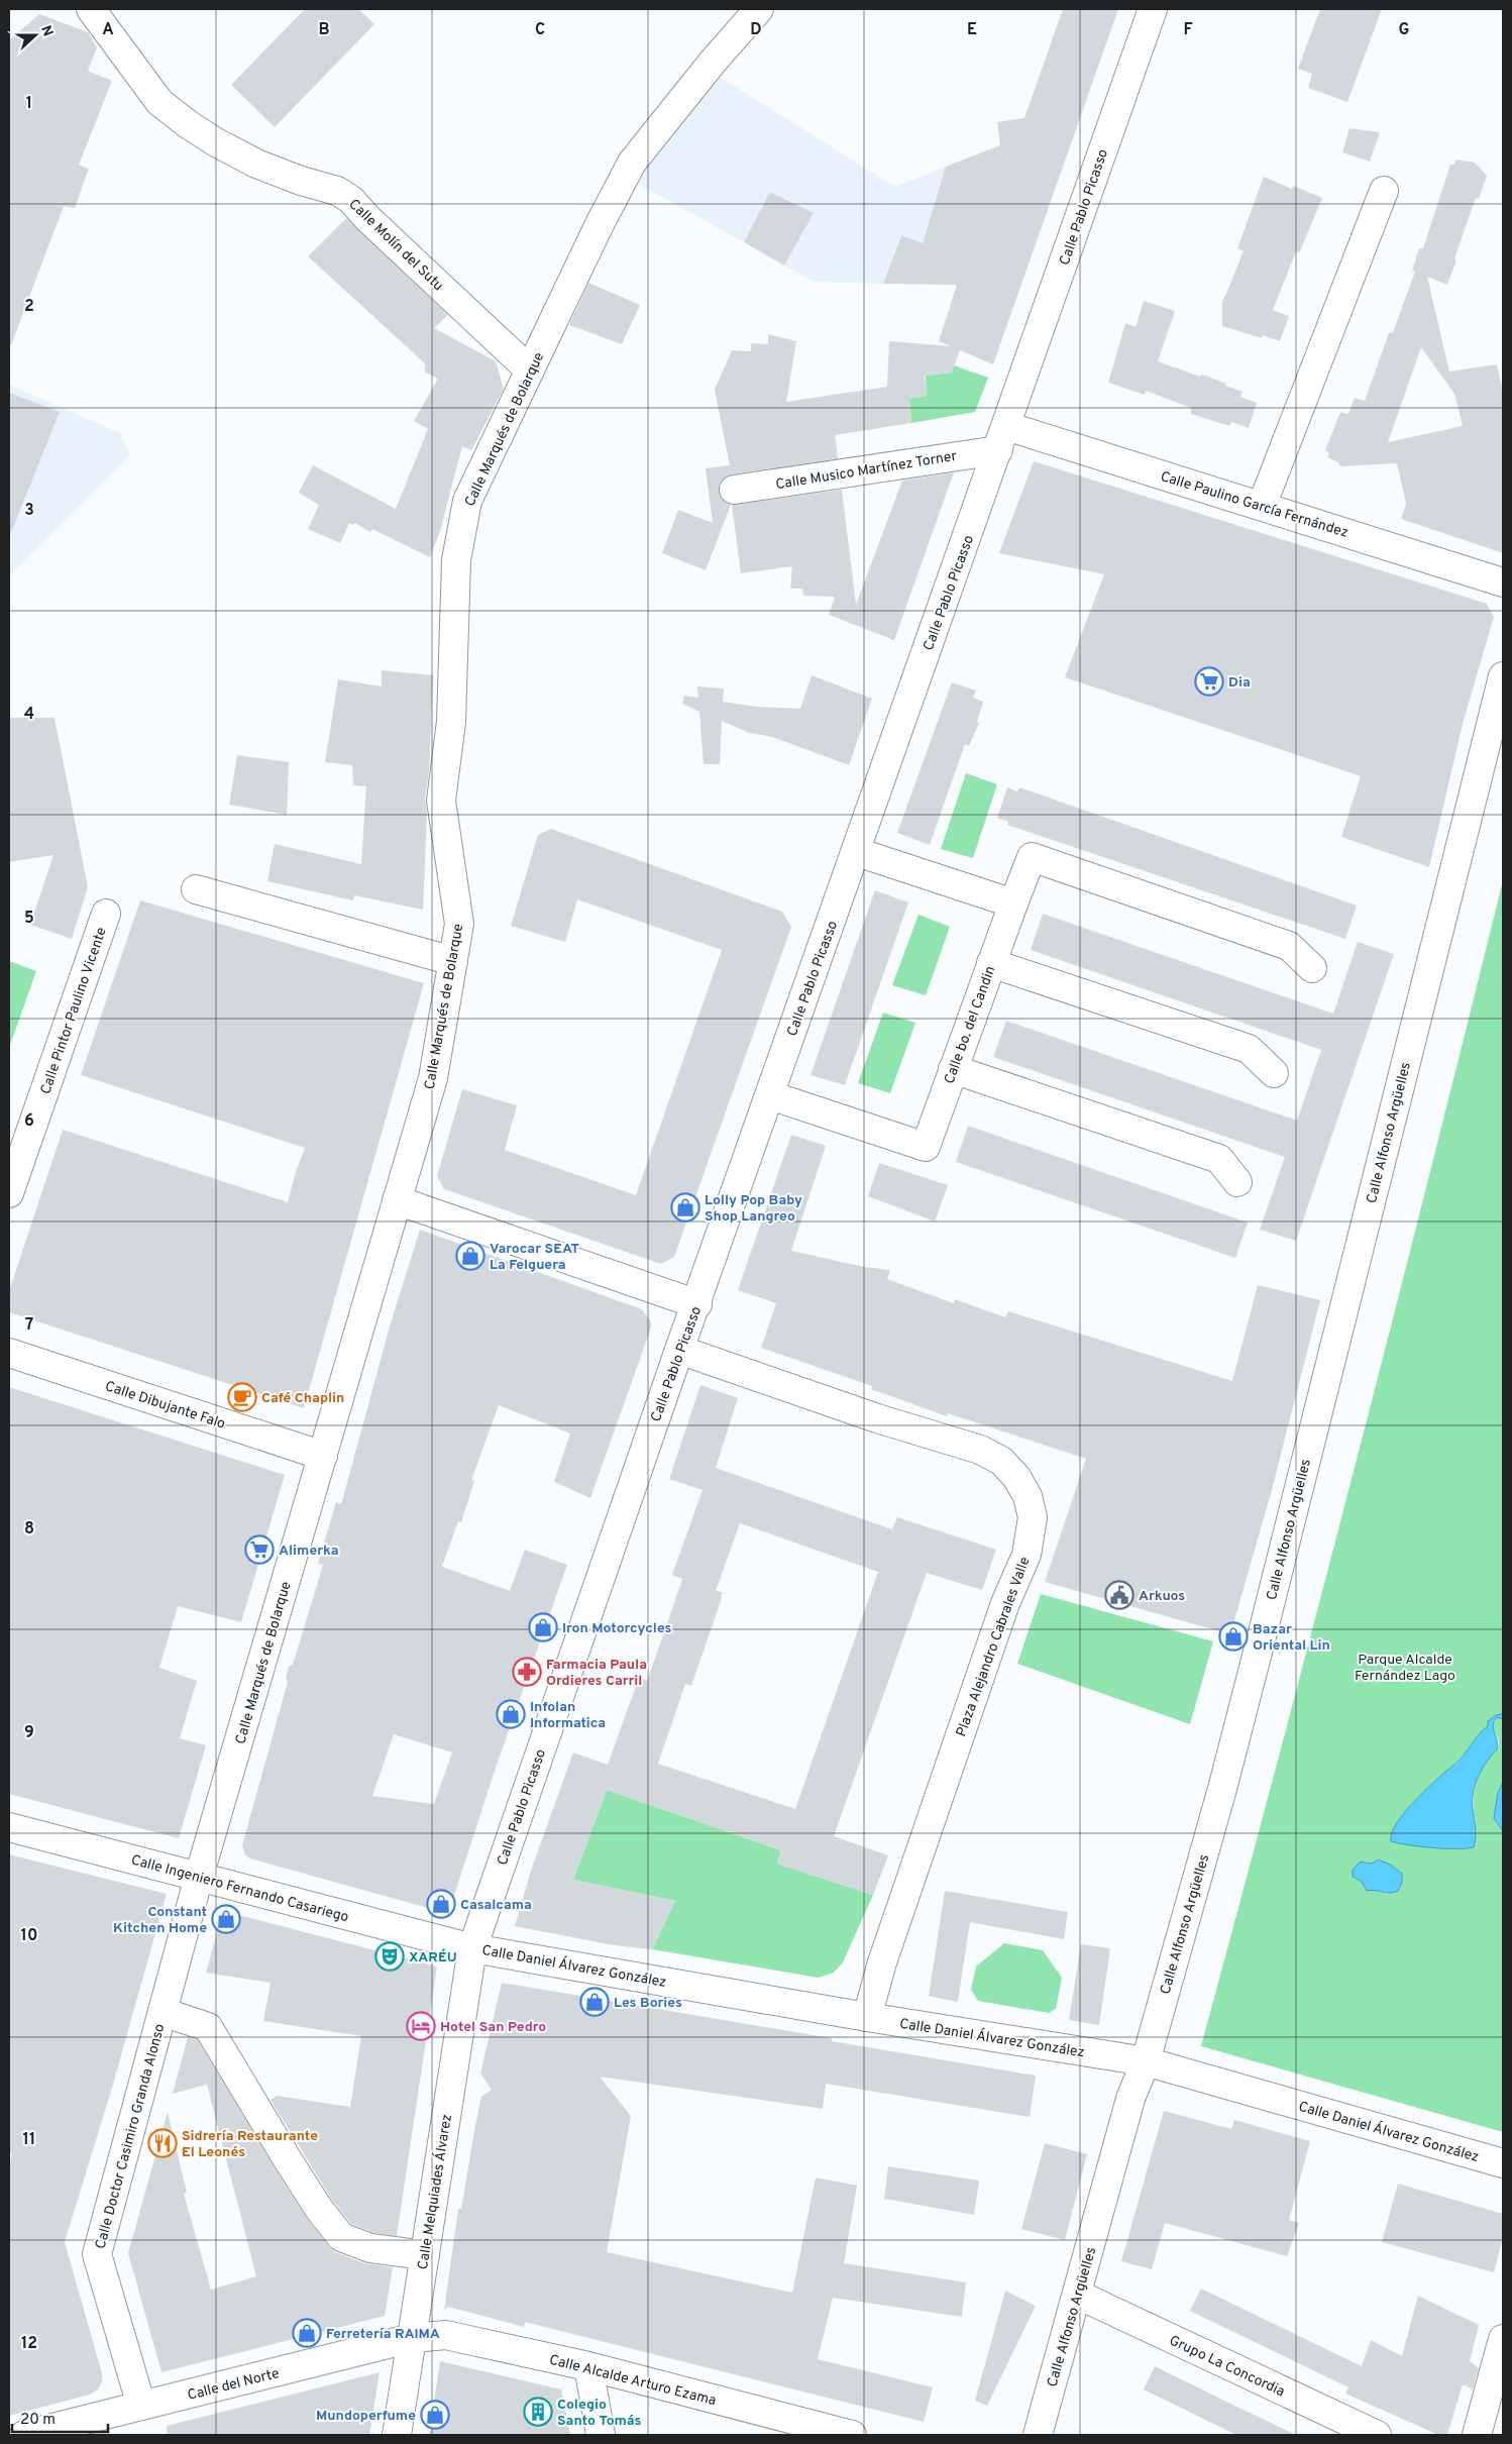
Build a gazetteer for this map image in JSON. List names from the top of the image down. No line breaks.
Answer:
{"streets":{"street":["Calle Pablo Picasso","Calle Molín del Sutu","Calle Marqués de Bolarque","Calle Musico Martínez Torner","Calle Paulino García Fernández","Calle Pintor Paulino Vicente","Calle bo. del Candin","Calle Alfonso Argüelles","Calle Dibujante Falo","Plaza Alejandro Cabrales Valle","Calle Ingeniero Fernando Casariego","Calle Daniel Álvarez González","Calle Doctor Casimiro Granda Alonso","Calle Melquiades Álvarez","Grupo La Concordia","Calle Alcalde Arturo Ezama","Calle del Norte"]},"crossings":[["Calle Pablo Picasso","Calle Musico Martínez Torner"],["Calle Pablo Picasso","Calle Paulino García Fernández"],["Calle Pablo Picasso","Calle bo. del Candin"],["Calle Pablo Picasso","Plaza Alejandro Cabrales Valle"],["Calle Pablo Picasso","Calle Ingeniero Fernando Casariego"],["Calle Pablo Picasso","Calle Daniel Álvarez González"],["Calle Pablo Picasso","Calle Melquiades Álvarez"],["Calle Molín del Sutu","Calle Marqués de Bolarque"],["Calle Marqués de Bolarque","Calle Dibujante Falo"],["Calle Marqués de Bolarque","Calle Ingeniero Fernando Casariego"],["Calle Marqués de Bolarque","Calle Doctor Casimiro Granda Alonso"],["Calle Musico Martínez Torner","Calle Paulino García Fernández"],["Calle Alfonso Argüelles","Calle Daniel Álvarez González"],["Calle Alfonso Argüelles","Grupo La Concordia"],["Plaza Alejandro Cabrales Valle","Calle Daniel Álvarez González"],["Calle Ingeniero Fernando Casariego","Calle Daniel Álvarez González"],["Calle Ingeniero Fernando Casariego","Calle Doctor Casimiro Granda Alonso"],["Calle Ingeniero Fernando Casariego","Calle Melquiades Álvarez"],["Calle Daniel Álvarez González","Calle Melquiades Álvarez"],["Calle Doctor Casimiro Granda Alonso","Calle Melquiades Álvarez"],["Calle Doctor Casimiro Granda Alonso","Calle del Norte"],["Calle Melquiades Álvarez","Calle Alcalde Arturo Ezama"],["Calle Melquiades Álvarez","Calle del Norte"],["Calle Alcalde Arturo Ezama","Calle del Norte"]],"parks":["Parque Alcalde Fernández Lago"],"places":{"supermarket":["Dia","Alimerka"],"shop":["Lolly Pop Baby Shop Langreo","Varocar SEAT La Felguera","Iron Motorcycles","Bazar Oriental Lin","Infolan Informatica","Casalcama","Constant Kitchen Home","Les Bories","Ferretería RAIMA","Mundoperfume"],"cafe":["Café Chaplin"],"public building":["Arkuos"],"pharmacy":["Farmacia Paula Ordieres Carril"],"theatre":["XARÉU"],"hotel":["Hotel San Pedro"],"restaurant":["Sidrería Restaurante El Leonés"],"building":["Colegio Santo Tomás"]},"scale_bar":"20 m","north":"right","grid":{"columns":["A","B","C","D","E","F","G"],"rows":["1","2","3","4","5","6","7","8","9","10","11","12"]}}
